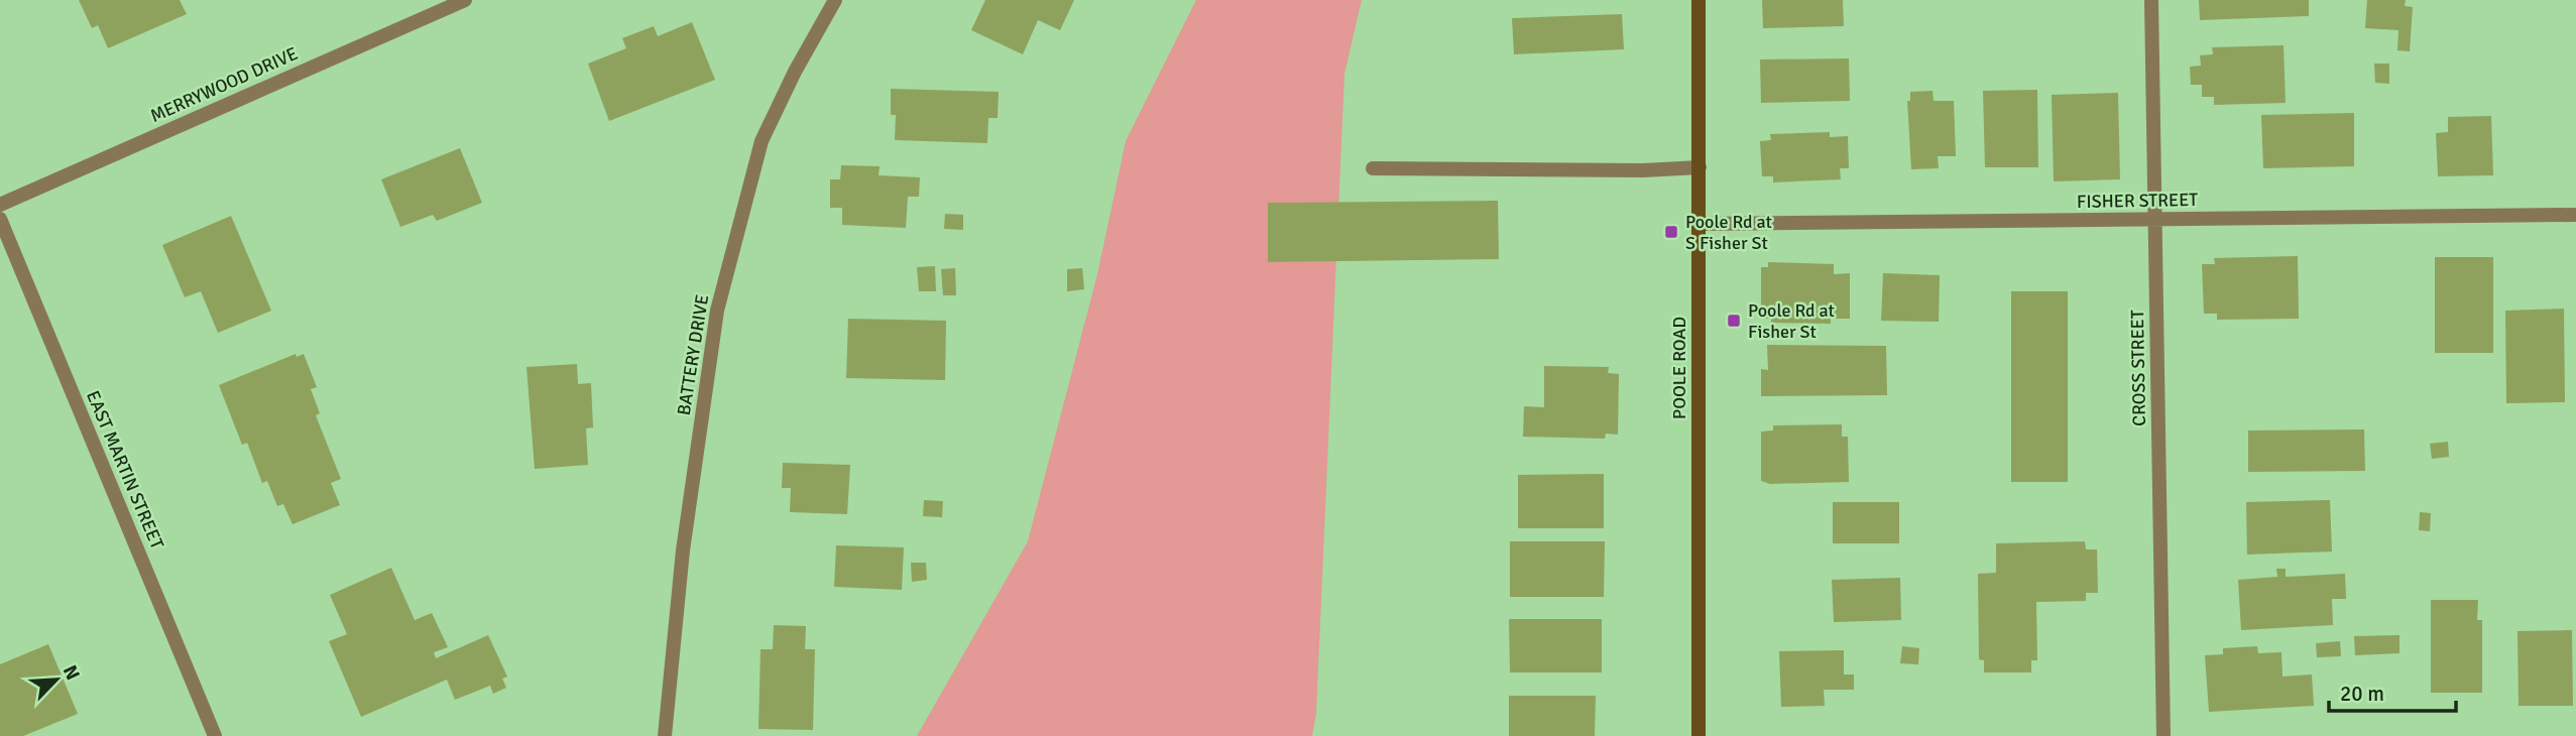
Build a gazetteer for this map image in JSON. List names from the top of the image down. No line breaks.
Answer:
{"streets":{"main road":["POOLE ROAD"],"street":["MERRYWOOD DRIVE","FISHER STREET","BATTERY DRIVE","CROSS STREET","EAST MARTIN STREET"]},"crossings":[["FISHER STREET","POOLE ROAD"],["FISHER STREET","CROSS STREET"]],"places":{"transit":["Poole Rd at S Fisher St","Poole Rd at Fisher St"]},"scale_bar":"20 m","north":"top right"}
